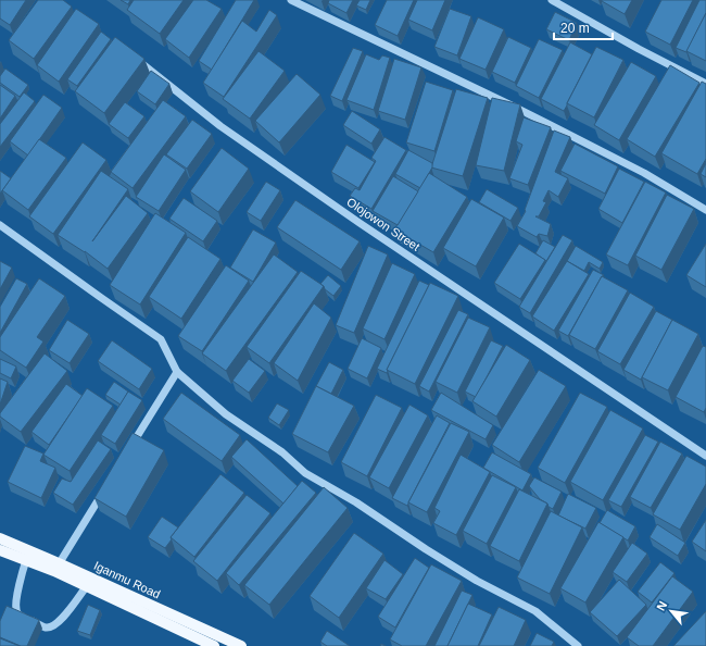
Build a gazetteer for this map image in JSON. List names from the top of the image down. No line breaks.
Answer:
{"streets":{"main road":["Iganmu Road"],"street":["Olojowon Street"]},"scale_bar":"20 m","north":"top left"}
